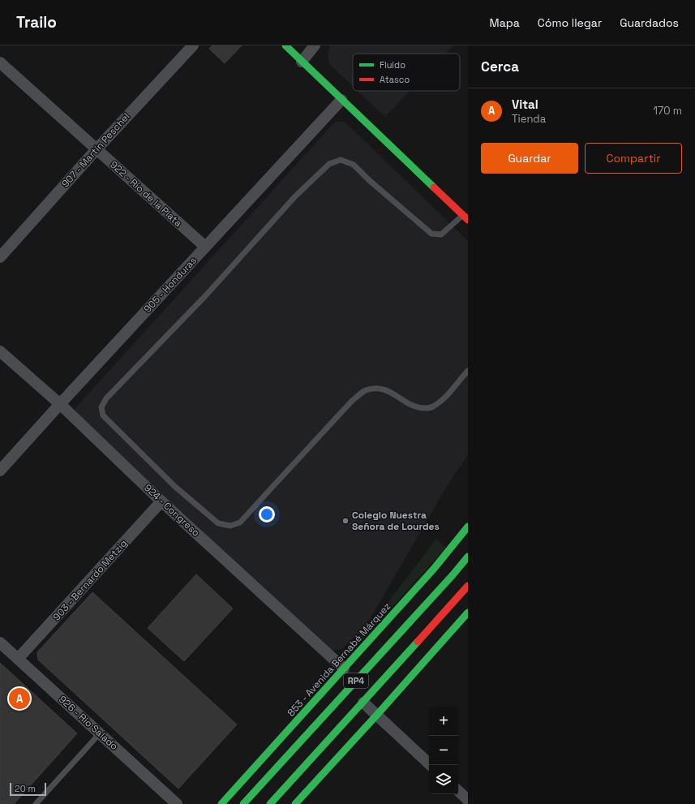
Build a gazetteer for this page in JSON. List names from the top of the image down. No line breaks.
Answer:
{"streets":{"main road":["853 - Avenida Bernabé Márquez","RP4"],"street":["907 - Martín Peschel","922 - Río de la Plata","905 - Honduras","924 - Congreso","903 - Bernardo Metzig","926 - Río Salado"]},"crossings":[["907 - Martín Peschel","922 - Río de la Plata"],["922 - Río de la Plata","905 - Honduras"],["905 - Honduras","924 - Congreso"],["924 - Congreso","903 - Bernardo Metzig"],["924 - Congreso","853 - Avenida Bernabé Márquez"],["903 - Bernardo Metzig","926 - Río Salado"]],"places":["Colegio Nuestra Señora de Lourdes"],"legend":["Fluido","Atasco"],"scale_bar":"20 m","page":{"header":"Trailo","nav":["Mapa","Cómo llegar","Guardados"],"heading":"Cerca","list":[{"mark":"A","name":"Vital","note":"Tienda","value":"170 m"}],"buttons":["Guardar","Compartir"],"pins":"A","map_buttons":["+","−"],"scale":"20 m"}}
